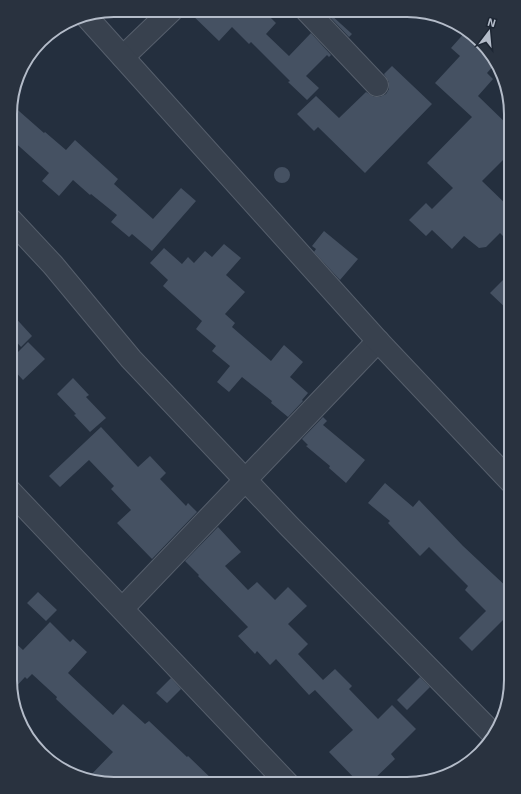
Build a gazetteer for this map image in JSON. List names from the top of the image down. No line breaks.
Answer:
{"north":"top"}
